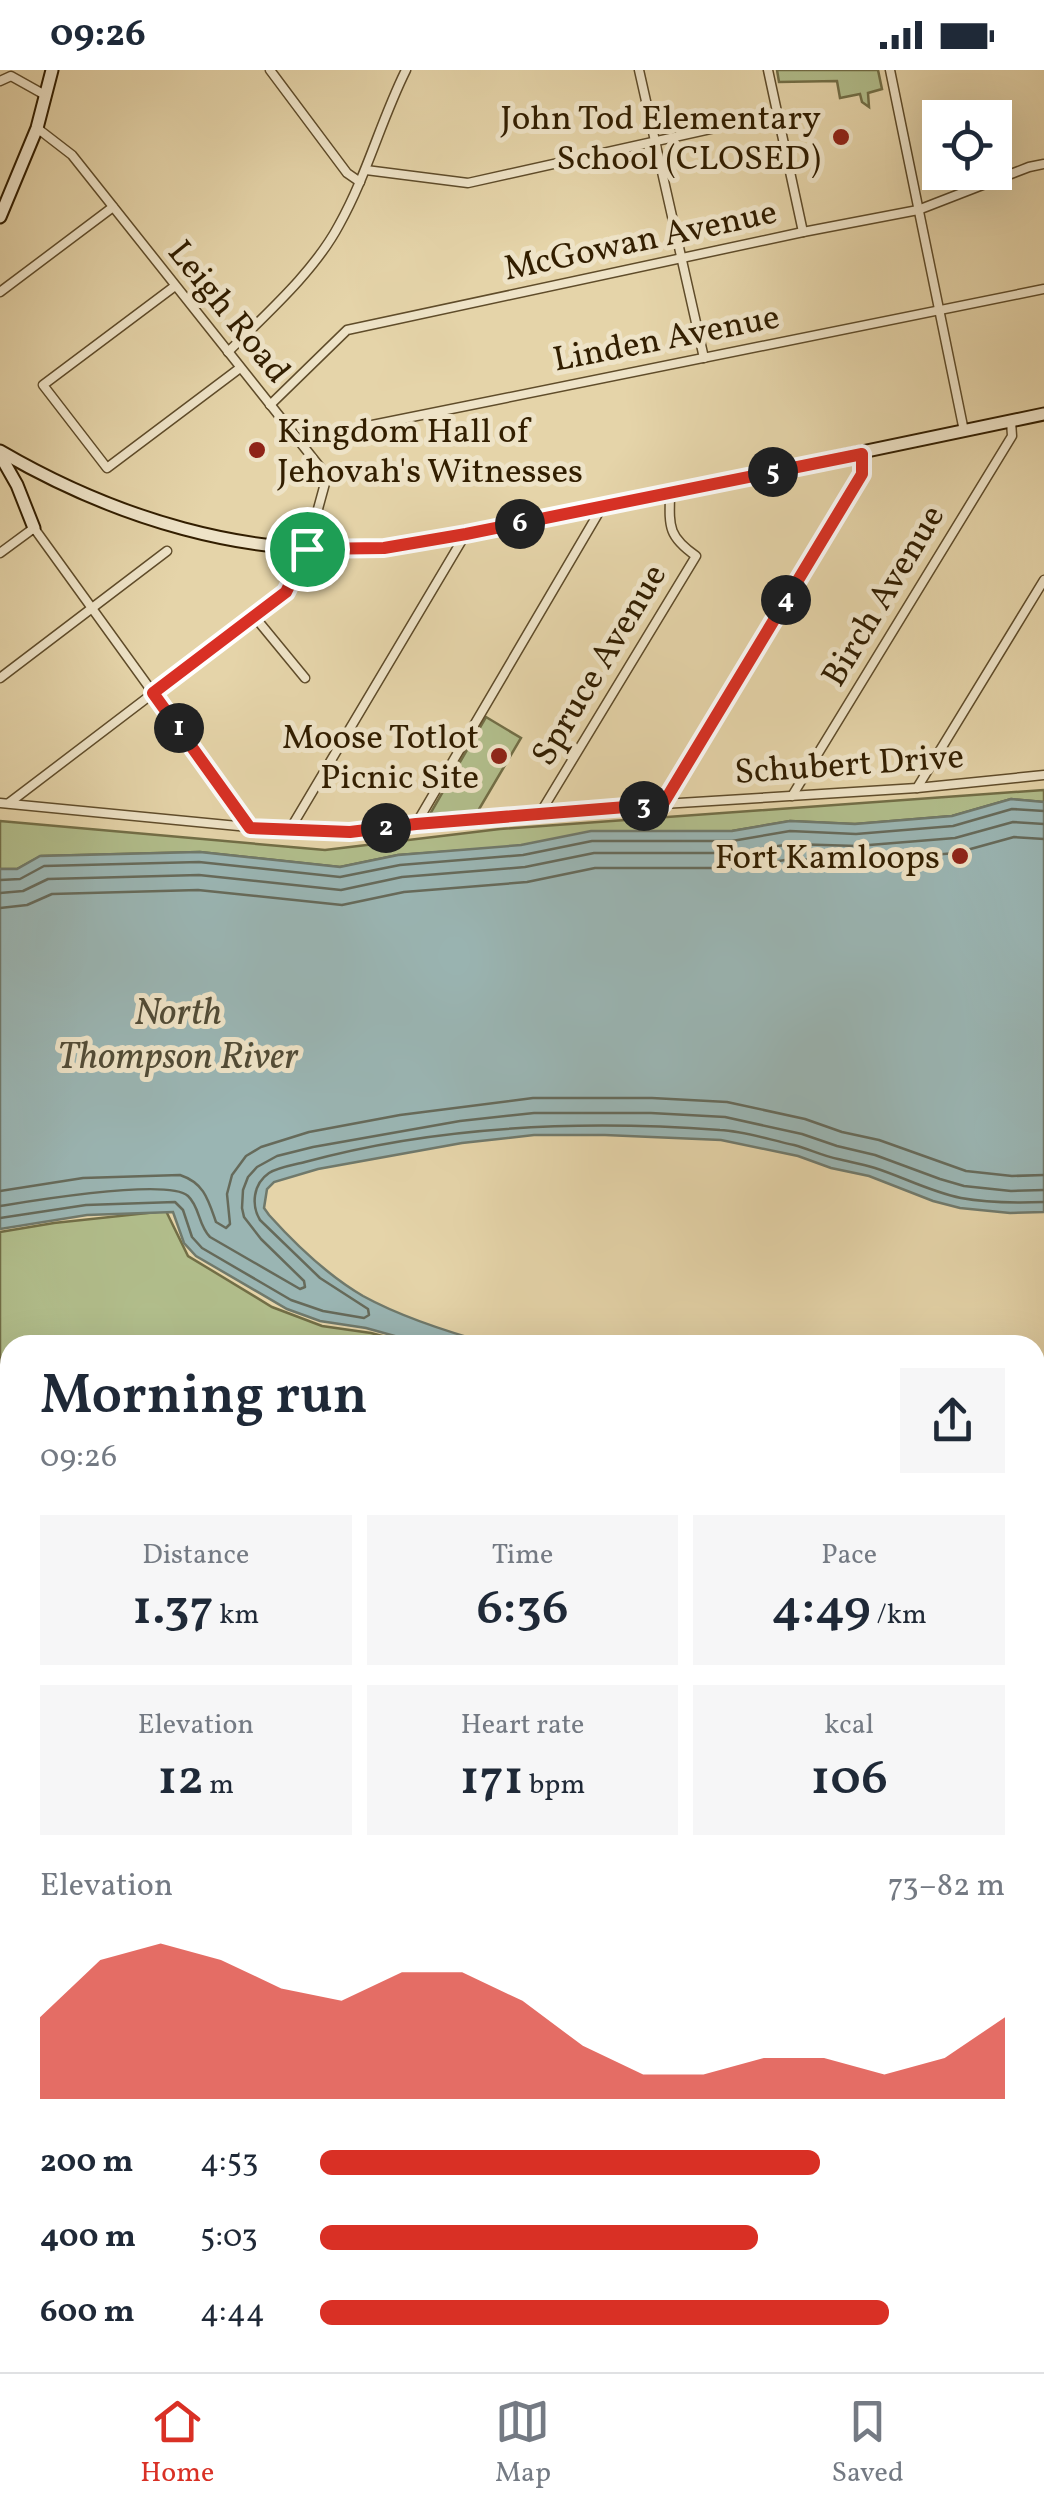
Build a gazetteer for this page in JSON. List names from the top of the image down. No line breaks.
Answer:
{"streets":{"street":["McGowan Avenue","Leigh Road","Linden Avenue","Birch Avenue","Spruce Avenue","Schubert Drive"]},"crossings":[["McGowan Avenue","Leigh Road"],["Leigh Road","Linden Avenue"],["Birch Avenue","Schubert Drive"],["Spruce Avenue","Schubert Drive"]],"water":["North Thompson River"],"places":["John Tod Elementary School (CLOSED)","Kingdom Hall of Jehovah's Witnesses","Moose Totlot Picnic Site","Fort Kamloops"],"page":{"status":"09:26","pins":["5","6","4","1","3","2"],"heading":["Morning run","09:26"],"stats":[["Distance","1.37 km"],["Time","6:36"],["Pace","4:49 /km"],["Elevation","12 m"],["Heart rate","171 bpm"],["kcal","106"]],"chart":["Elevation","73–82 m"],"list":[{"name":"200 m","note":"4:53"},{"name":"400 m","note":"5:03"},{"name":"600 m","note":"4:44"}],"tabs":["Home","Map","Saved"]}}
